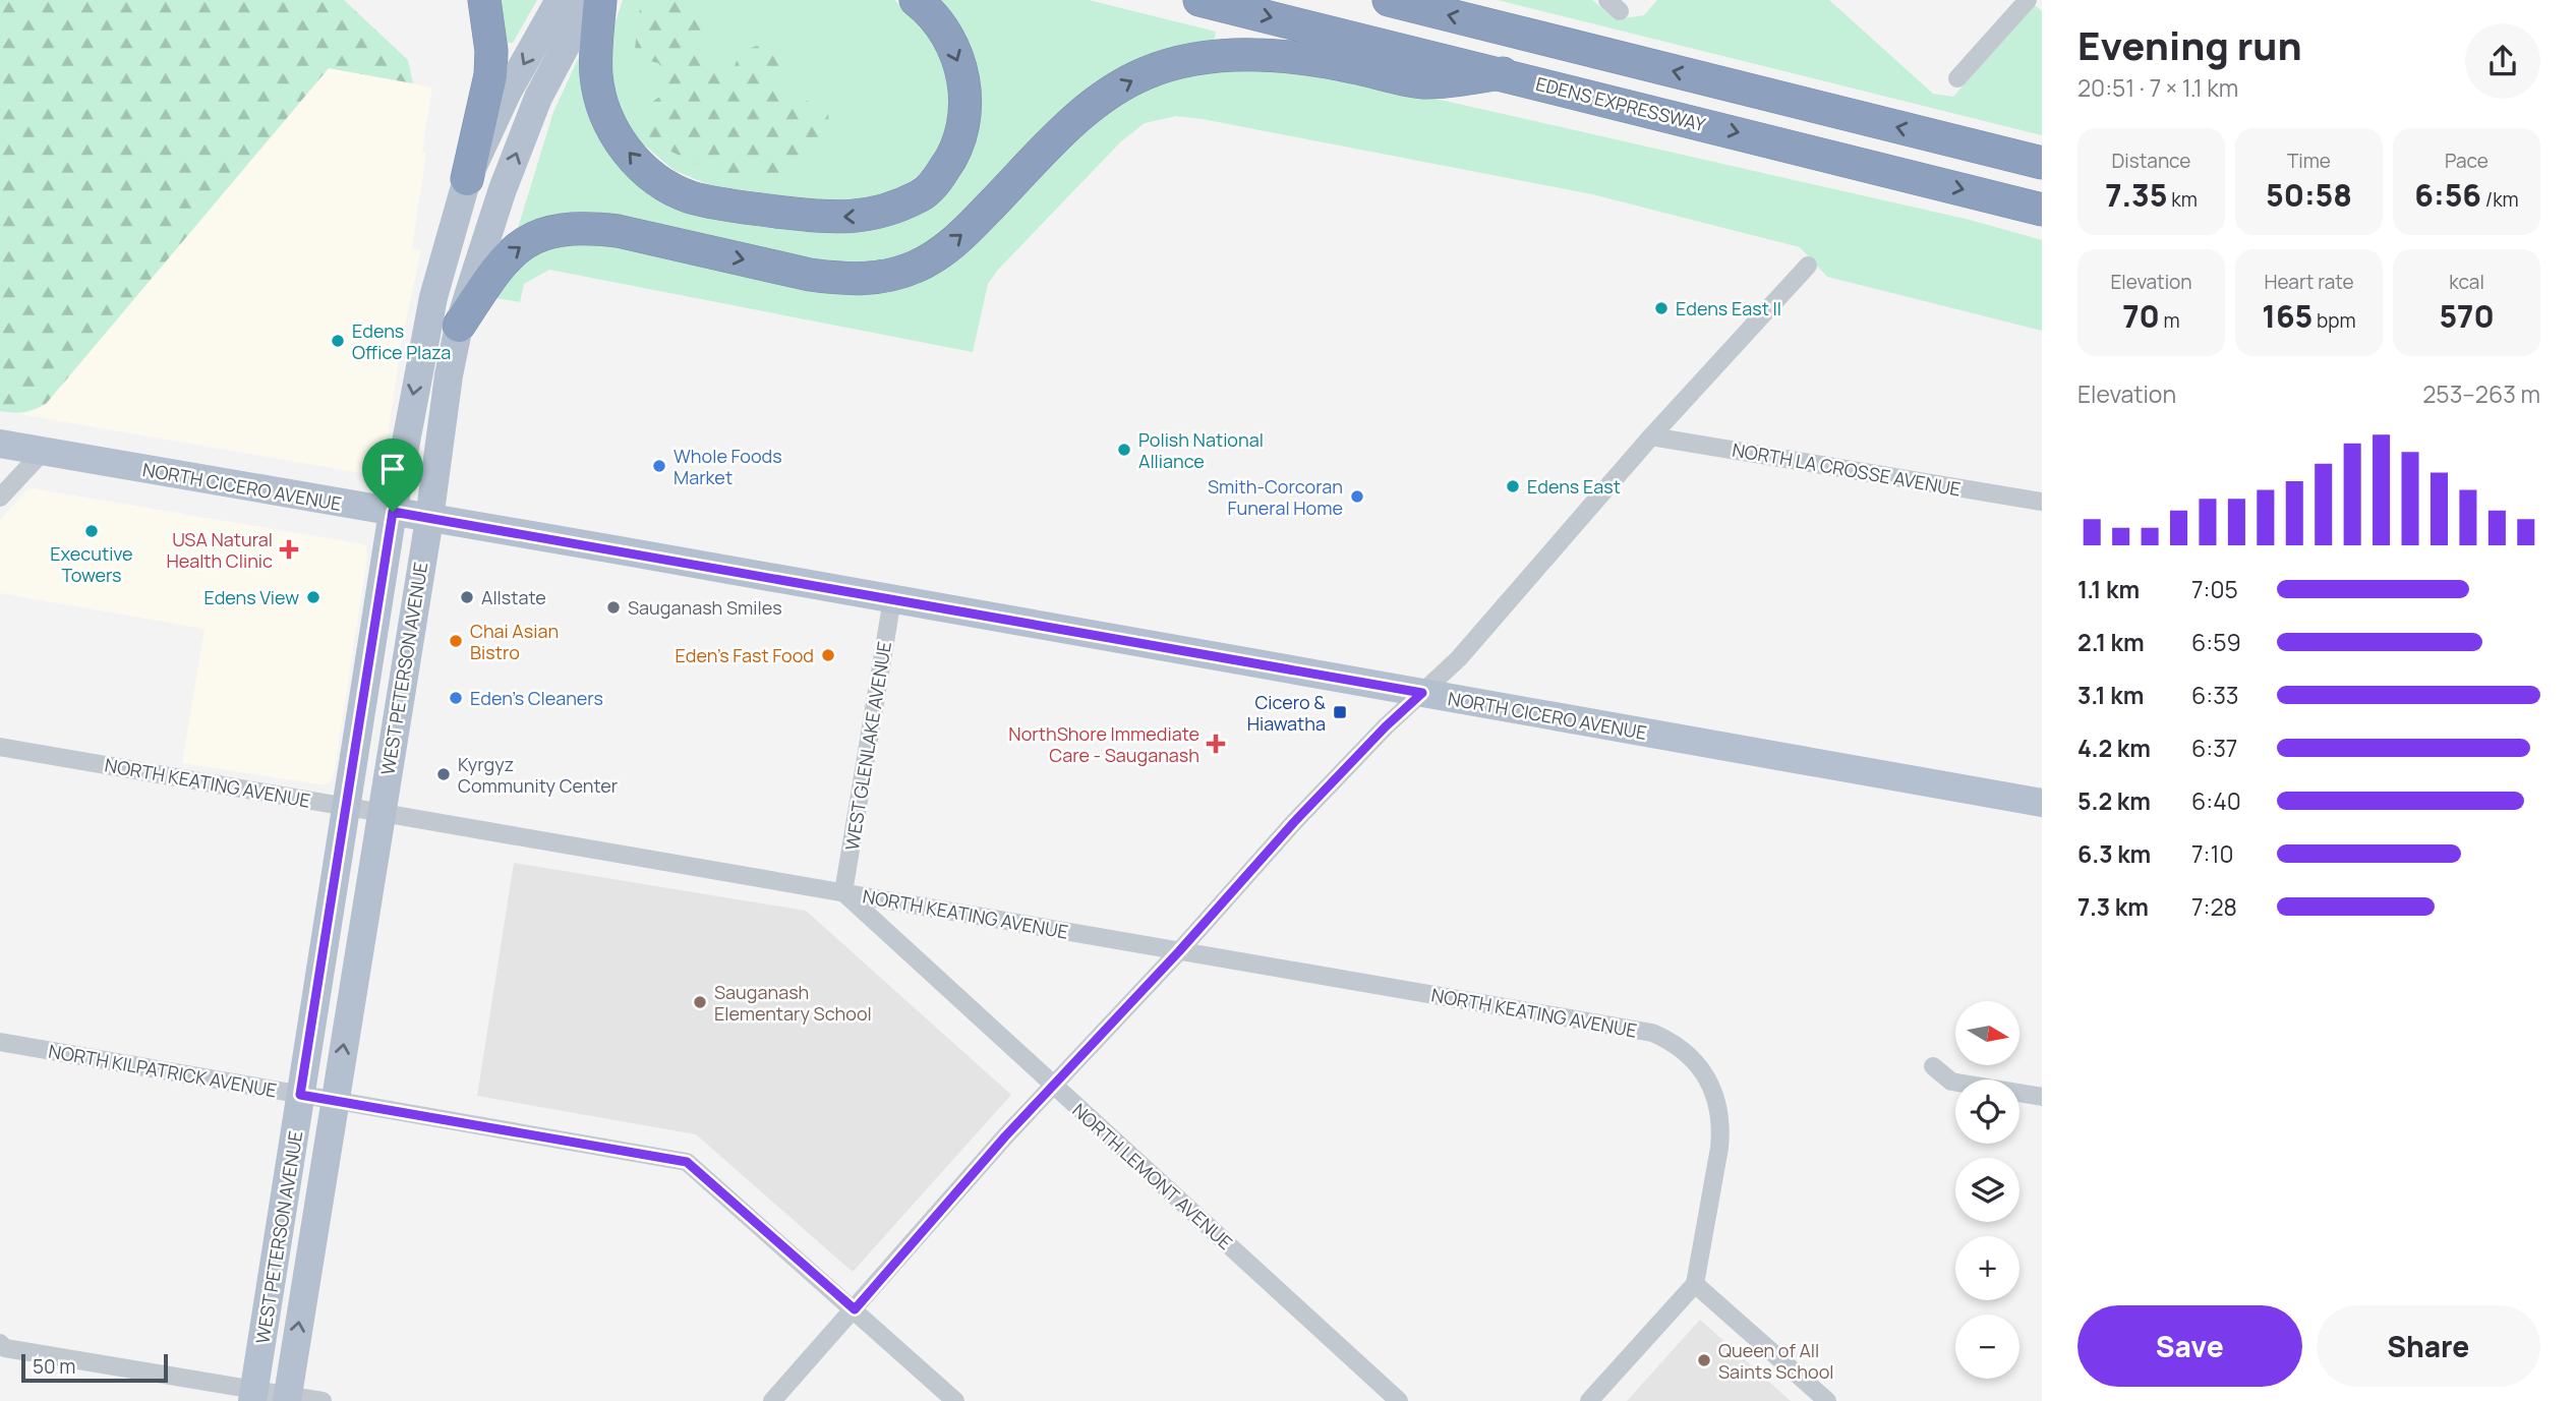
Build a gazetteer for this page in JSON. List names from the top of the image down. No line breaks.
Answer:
{"streets":{"highway":["EDENS EXPRESSWAY"],"main road":["NORTH CICERO AVENUE","WEST PETERSON AVENUE"],"street":["NORTH LA CROSSE AVENUE","WEST GLENLAKE AVENUE","NORTH KEATING AVENUE","NORTH KILPATRICK AVENUE","NORTH LEMONT AVENUE"]},"crossings":[["NORTH CICERO AVENUE","WEST PETERSON AVENUE"],["NORTH CICERO AVENUE","WEST GLENLAKE AVENUE"],["WEST PETERSON AVENUE","NORTH KEATING AVENUE"],["WEST PETERSON AVENUE","NORTH KILPATRICK AVENUE"],["WEST GLENLAKE AVENUE","NORTH KEATING AVENUE"],["WEST GLENLAKE AVENUE","NORTH LEMONT AVENUE"],["NORTH KEATING AVENUE","NORTH LEMONT AVENUE"]],"places":{"other":["Edens East II","Edens Office Plaza","Polish National Alliance","Whole Foods Market","Edens East","Smith-Corcoran Funeral Home","Executive Towers","Edens View","Allstate","Sauganash Smiles","Chai Asian Bistro","Eden's Fast Food","Eden's Cleaners","Kyrgyz Community Center","Sauganash Elementary School","Queen of All Saints School"],"health":["USA Natural Health Clinic","NorthShore Immediate Care - Sauganash"],"transit":["Cicero & Hiawatha"]},"scale_bar":"50 m","north":"right","page":{"heading":["Evening run","20:51 · 7 × 1.1 km"],"stats":[["Distance","7.35 km"],["Time","50:58"],["Pace","6:56 /km"],["Elevation","70 m"],["Heart rate","165 bpm"],["kcal","570"]],"chart":["Elevation","253–263 m"],"list":[{"name":"1.1 km","note":"7:05"},{"name":"2.1 km","note":"6:59"},{"name":"3.1 km","note":"6:33"},{"name":"4.2 km","note":"6:37"},{"name":"5.2 km","note":"6:40"},{"name":"6.3 km","note":"7:10"},{"name":"7.3 km","note":"7:28"}],"map_buttons":["+","−"],"buttons":["Save","Share"],"scale":"50 m"}}
